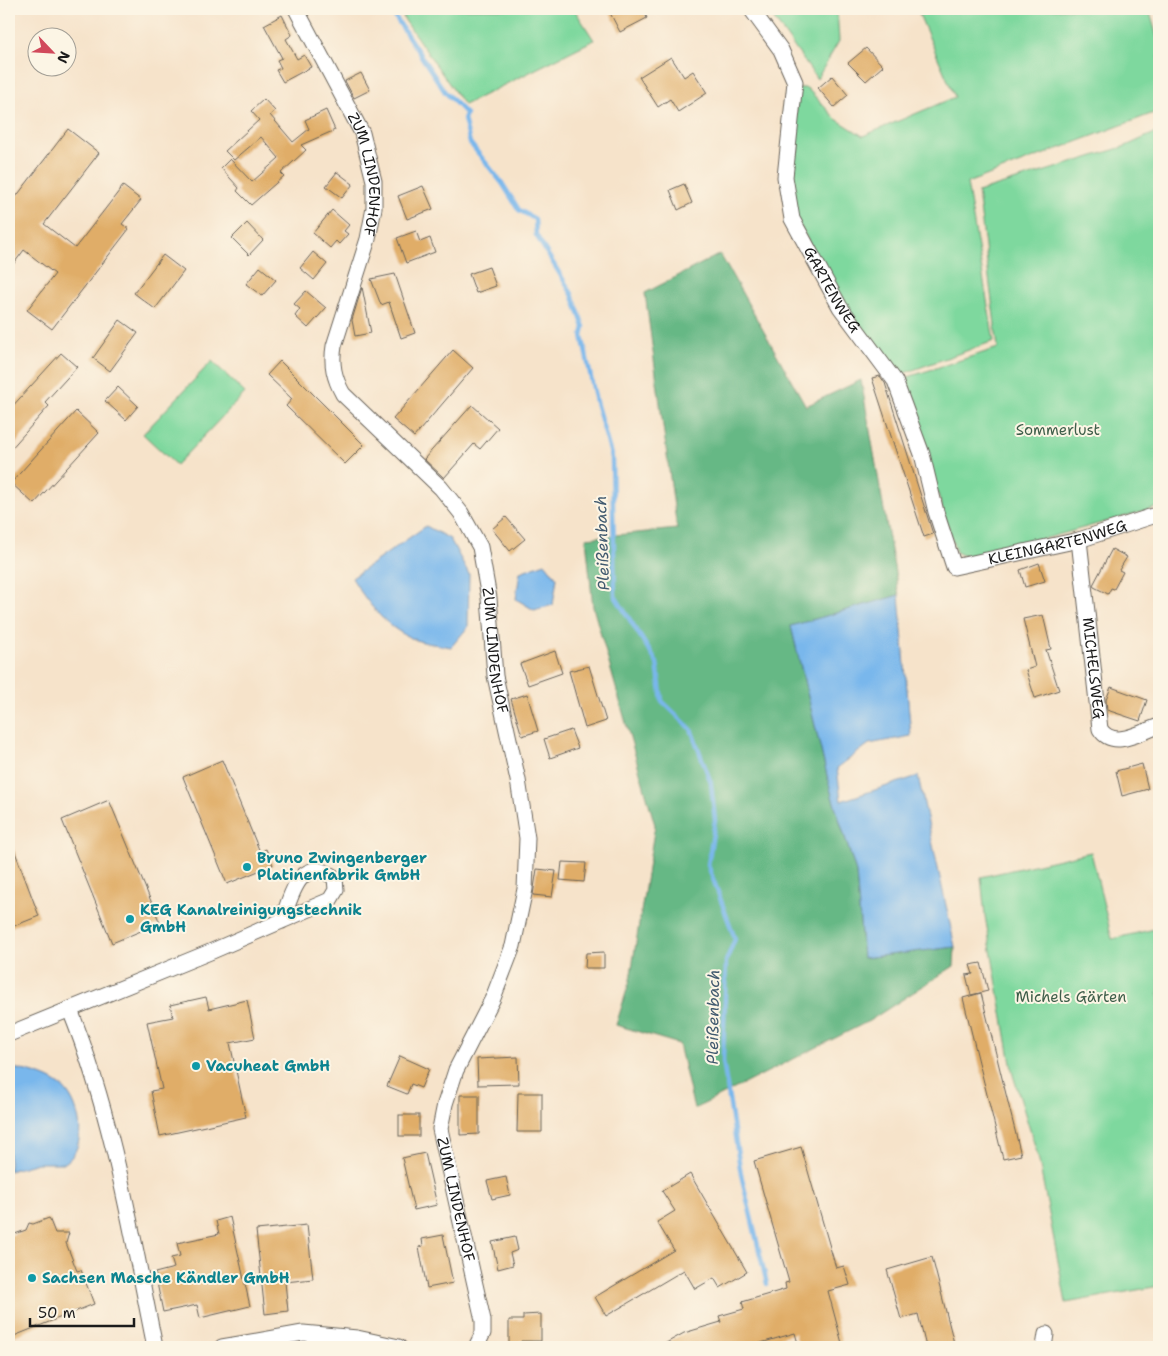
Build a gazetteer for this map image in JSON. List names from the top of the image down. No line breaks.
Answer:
{"streets":{"street":["ZUM LINDENHOF","GARTENWEG","KLEINGARTENWEG","MICHELSWEG"]},"crossings":[["GARTENWEG","KLEINGARTENWEG"],["KLEINGARTENWEG","MICHELSWEG"]],"water":["Pleißenbach"],"parks":["Sommerlust","Michels Gärten"],"places":["Bruno Zwingenberger Platinenfabrik GmbH","KEG Kanalreinigungstechnik GmbH","Vacuheat GmbH","Sachsen Masche Kändler GmbH"],"scale_bar":"50 m","north":"bottom right"}
